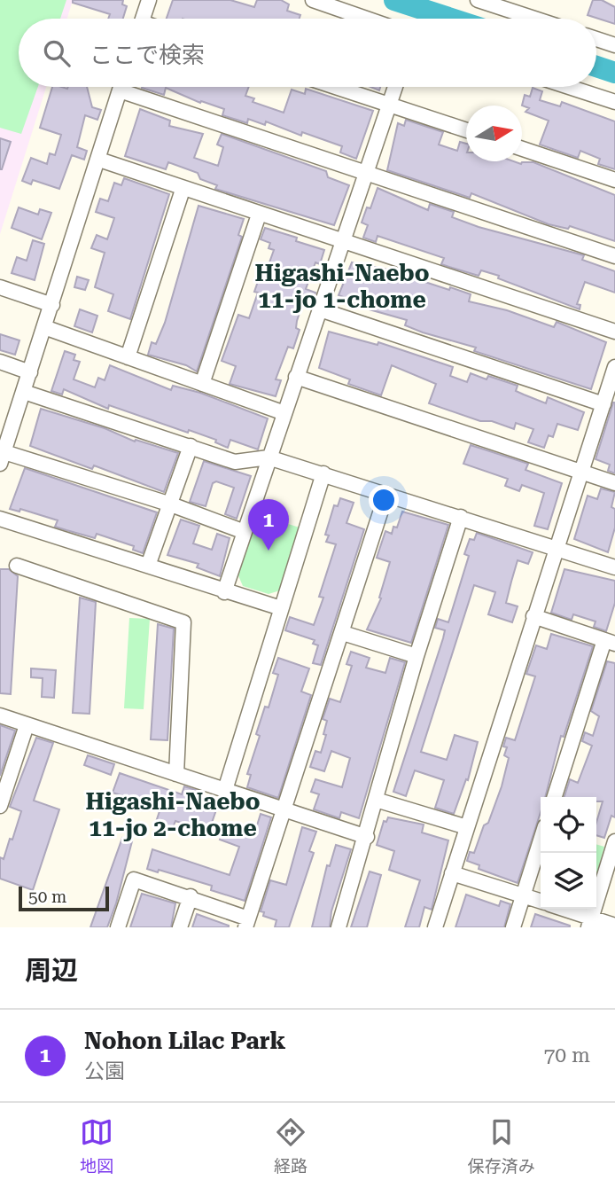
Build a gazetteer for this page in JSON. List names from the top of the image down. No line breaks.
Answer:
{"districts":["Higashi-Naebo 11-jo 1-chome","Higashi-Naebo 11-jo 2-chome"],"scale_bar":"50 m","north":"right","page":{"search":"ここで検索","pins":"1","scale":"50 m","heading":"周辺","list":[{"mark":"1","name":"Nohon Lilac Park","note":"公園","value":"70 m"}],"nav":["地図","経路","保存済み"]}}
